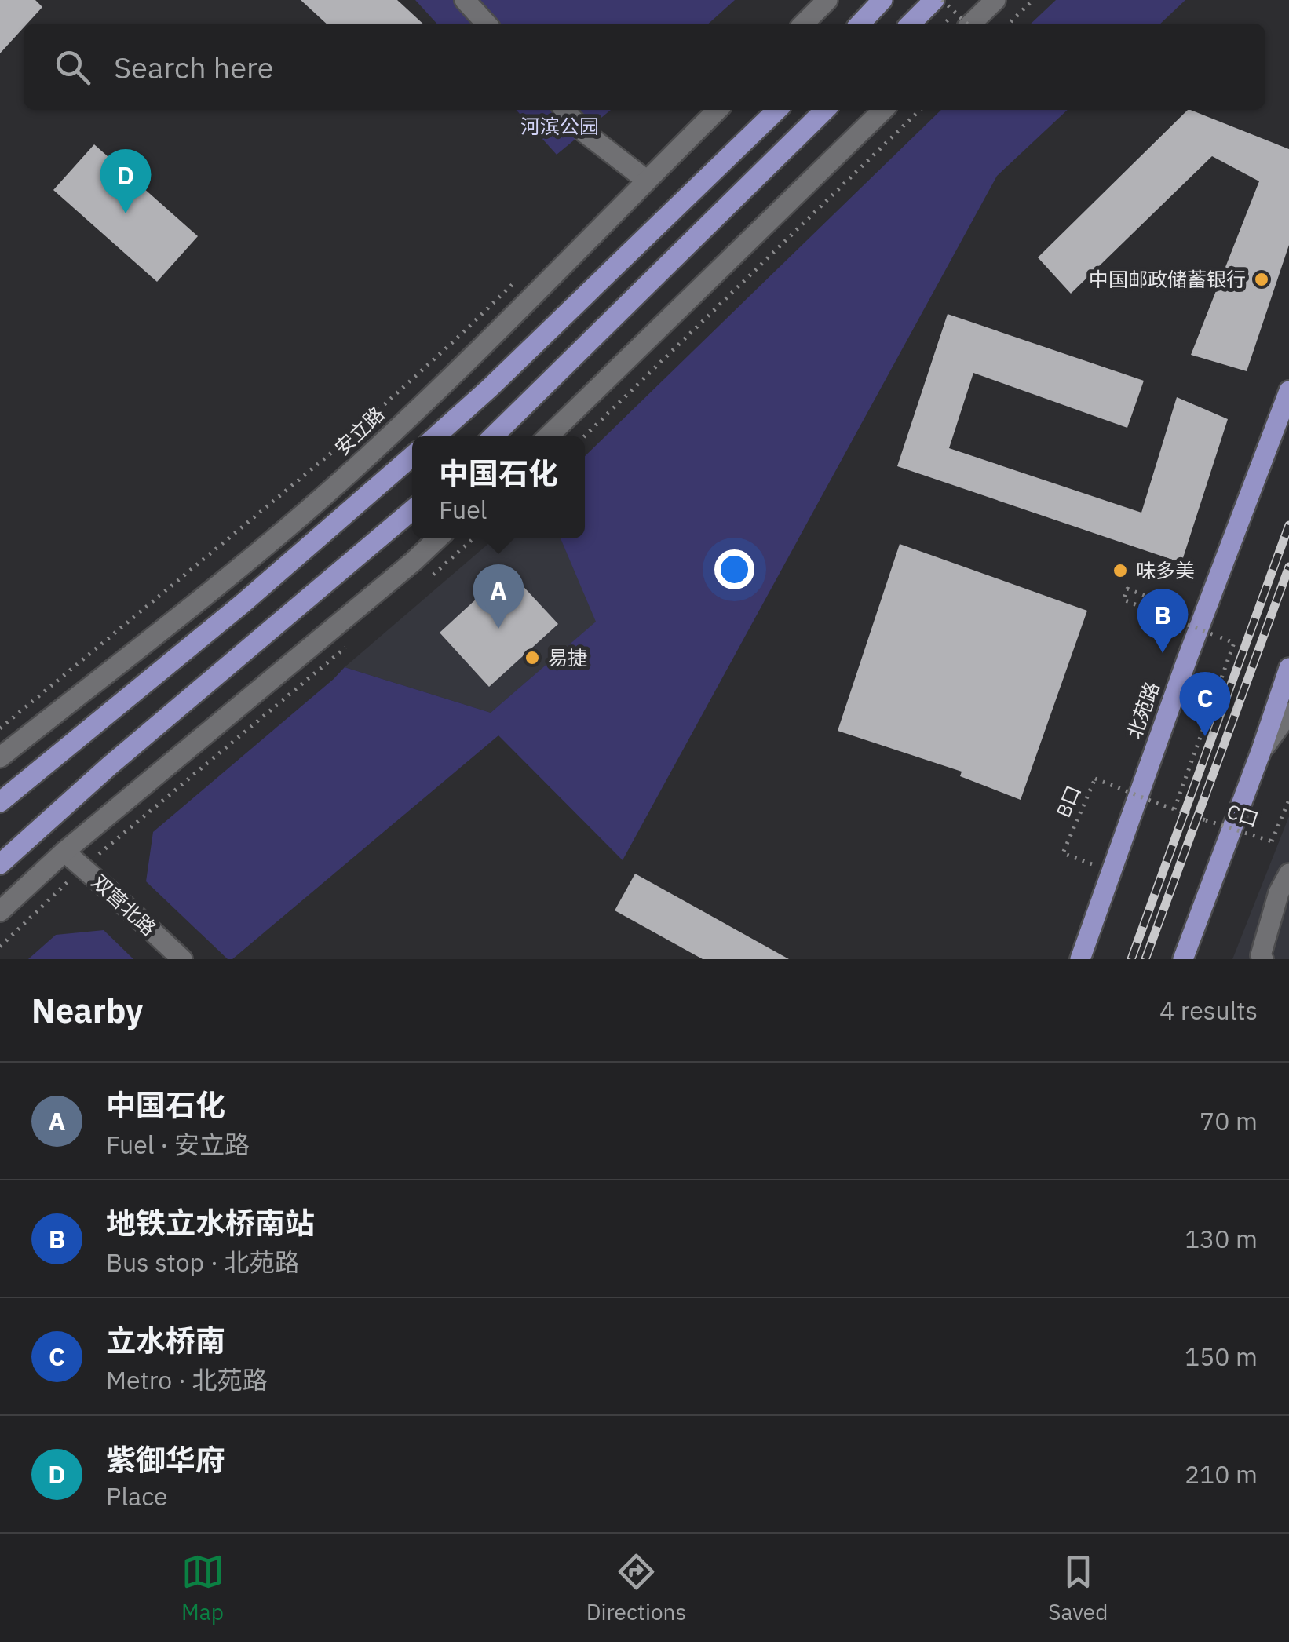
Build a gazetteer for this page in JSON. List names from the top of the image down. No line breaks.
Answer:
{"streets":{"main road":["北苑路"],"street":["安立路","双营北路"],"path":["B口","C口"]},"crossings":[["北苑路","B口"],["B口","C口"]],"parks":["河滨公园"],"places":["中国邮政储蓄银行","味多美","易捷"],"page":{"search":"Search here","pins":["D","A","B","C"],"popup":["中国石化","Fuel"],"heading":["Nearby","4 results"],"list":[{"mark":"A","name":"中国石化","note":"Fuel · 安立路","value":"70 m"},{"mark":"B","name":"地铁立水桥南站","note":"Bus stop · 北苑路","value":"130 m"},{"mark":"C","name":"立水桥南","note":"Metro · 北苑路","value":"150 m"},{"mark":"D","name":"紫御华府","note":"Place","value":"210 m"}],"nav":["Map","Directions","Saved"]}}
